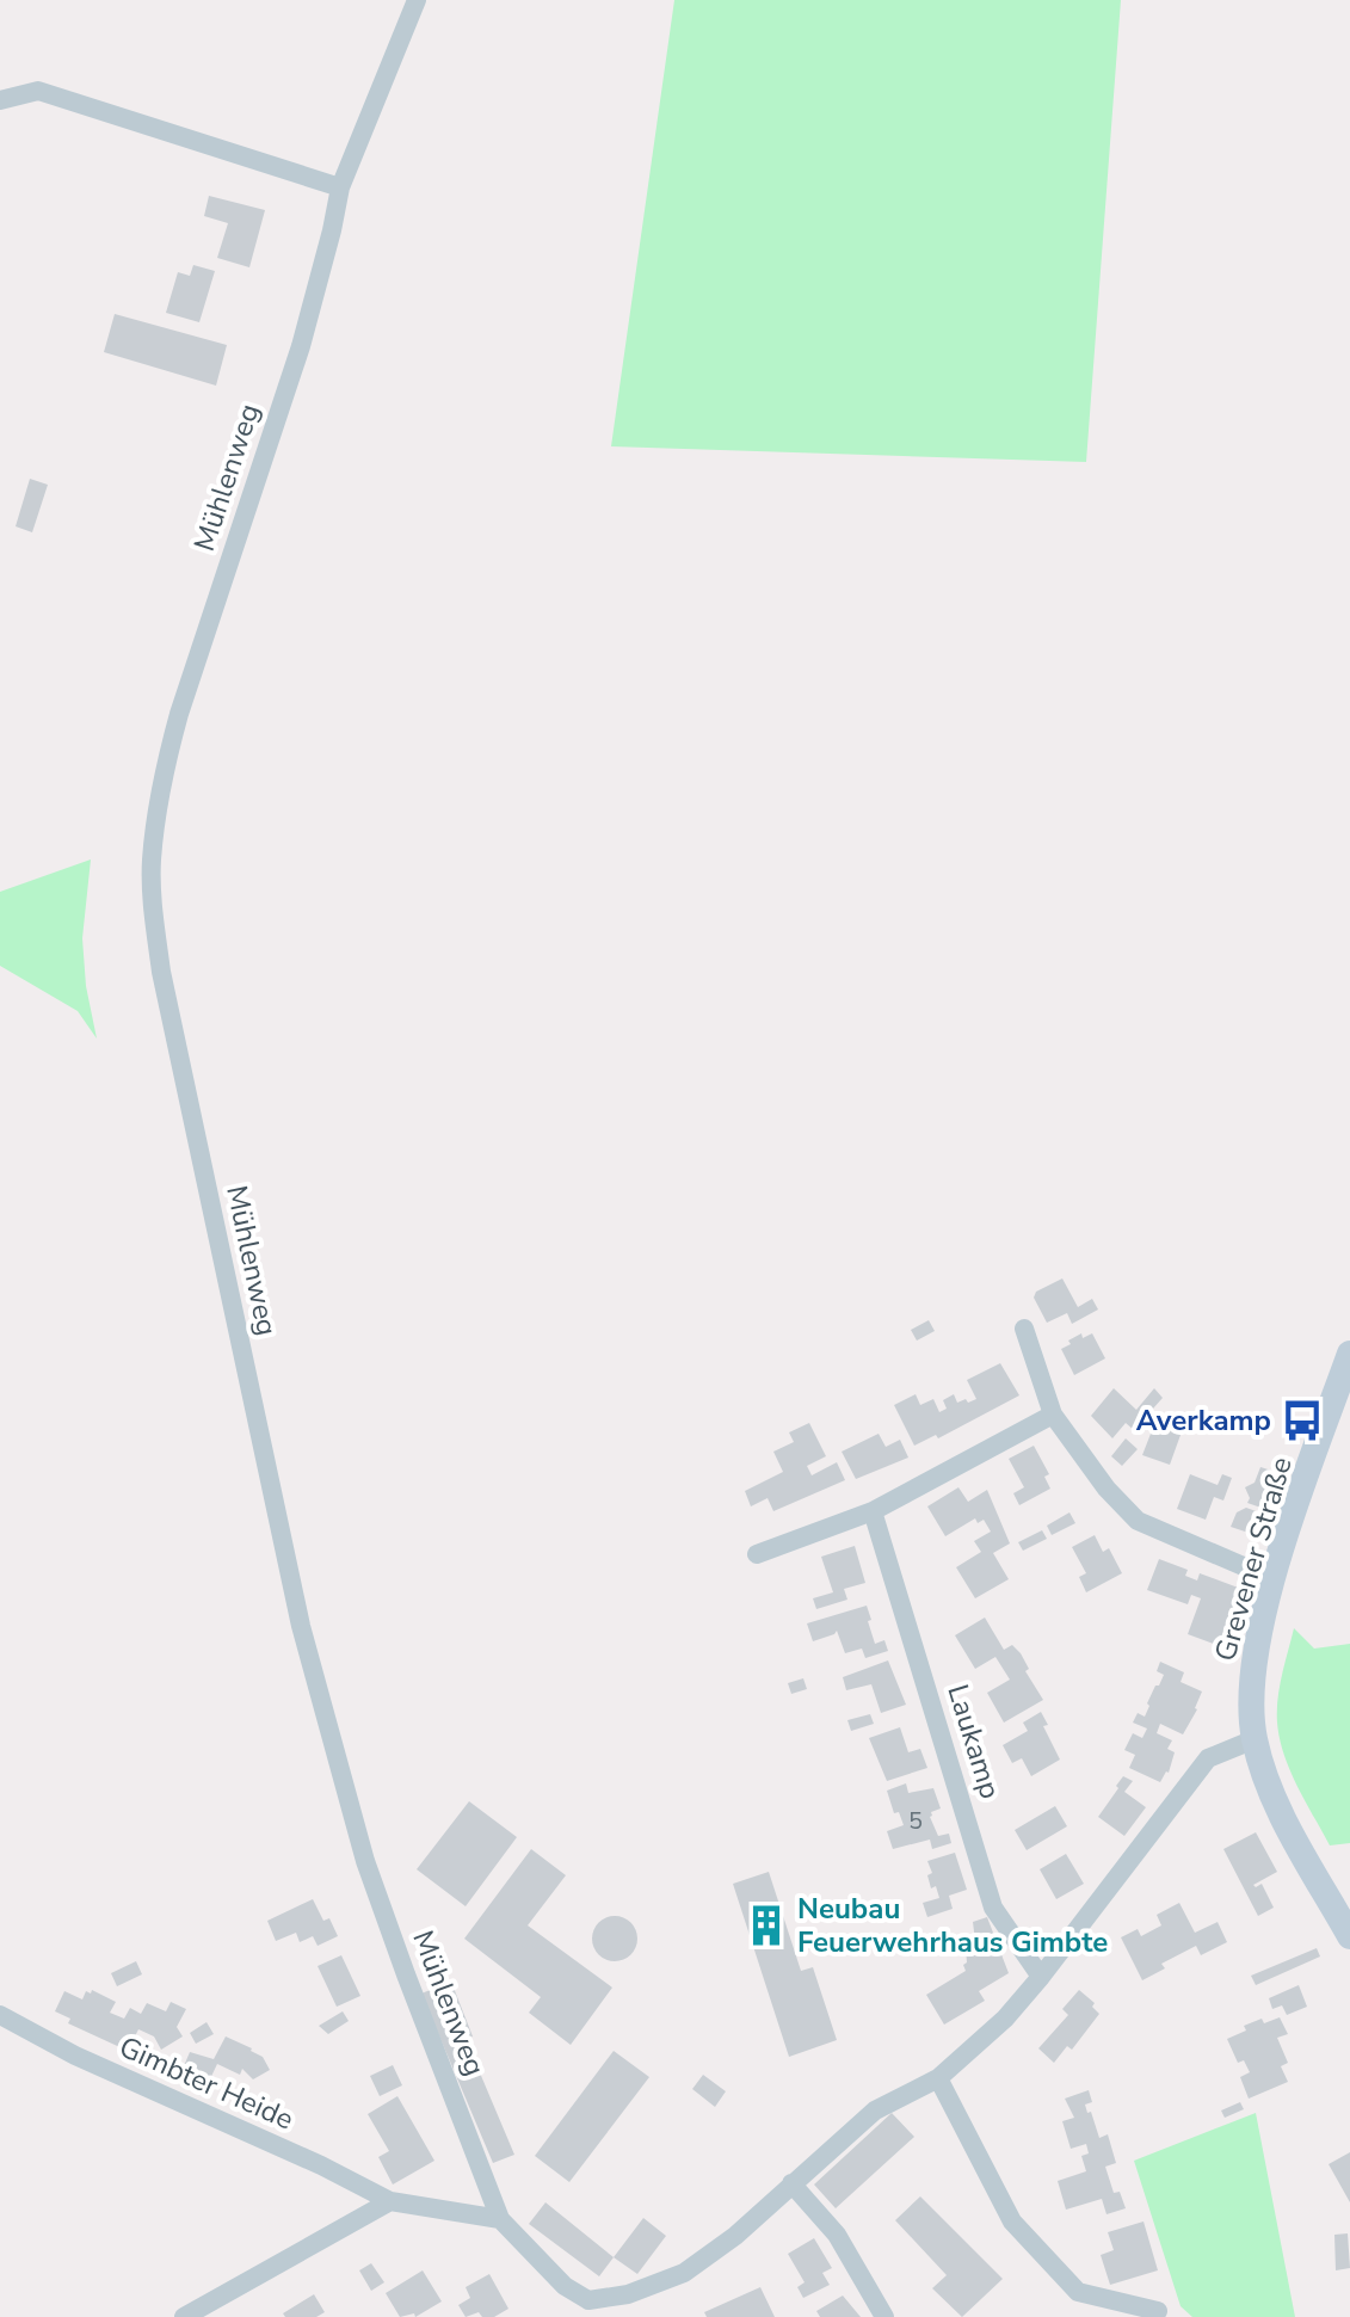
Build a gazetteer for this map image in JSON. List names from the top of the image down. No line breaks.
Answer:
{"streets":{"street":["Mühlenweg","Grevener Straße","Laukamp","Gimbter Heide"]},"crossings":[["Mühlenweg","Gimbter Heide"]],"places":{"bus stop":["Averkamp"],"building":["Neubau Feuerwehrhaus Gimbte"]},"house_numbers":["5"]}
